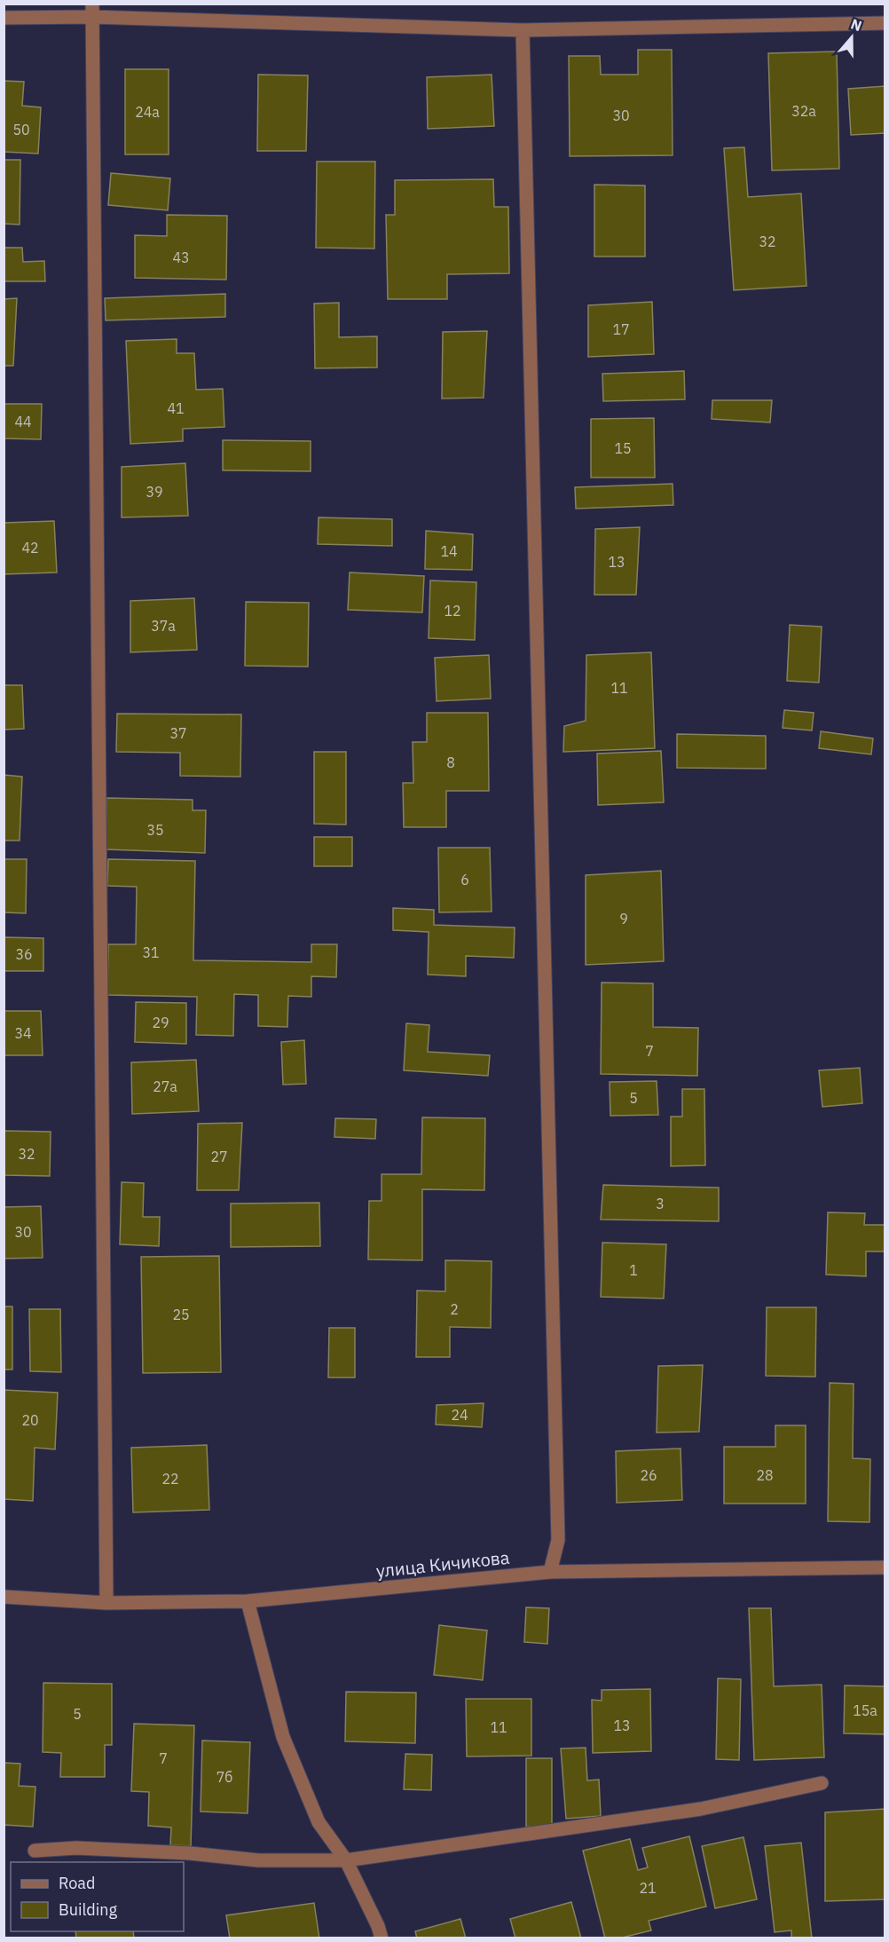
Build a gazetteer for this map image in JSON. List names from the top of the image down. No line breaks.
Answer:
{"streets":{"street":["улица Кичикова"]},"house_numbers":["32а","24а","30","50","32","43","17","41","44","15","39","42","14","13","12","37а","11","37","8","35","6","9","31","36","29","34","7","27а","5","32","27","3","30","1","2","25","24","20","26","28","22","15а","5","13","11","7","7б","21"],"legend":["Road","Building"],"north":"top"}
